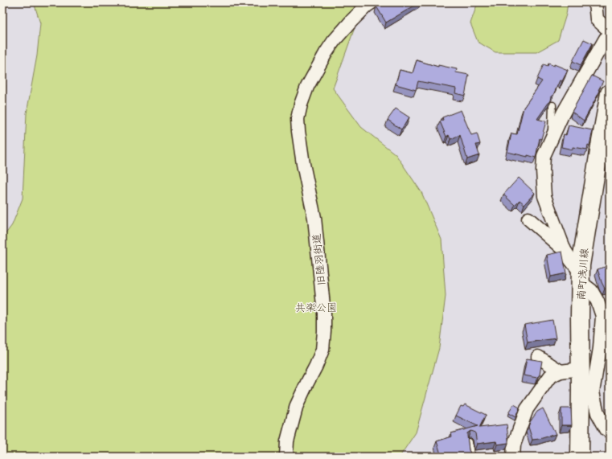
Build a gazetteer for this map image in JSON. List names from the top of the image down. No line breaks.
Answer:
{"streets":{"street":["旧陸羽街道","南町浅川線"]},"parks":["共楽公園"]}
